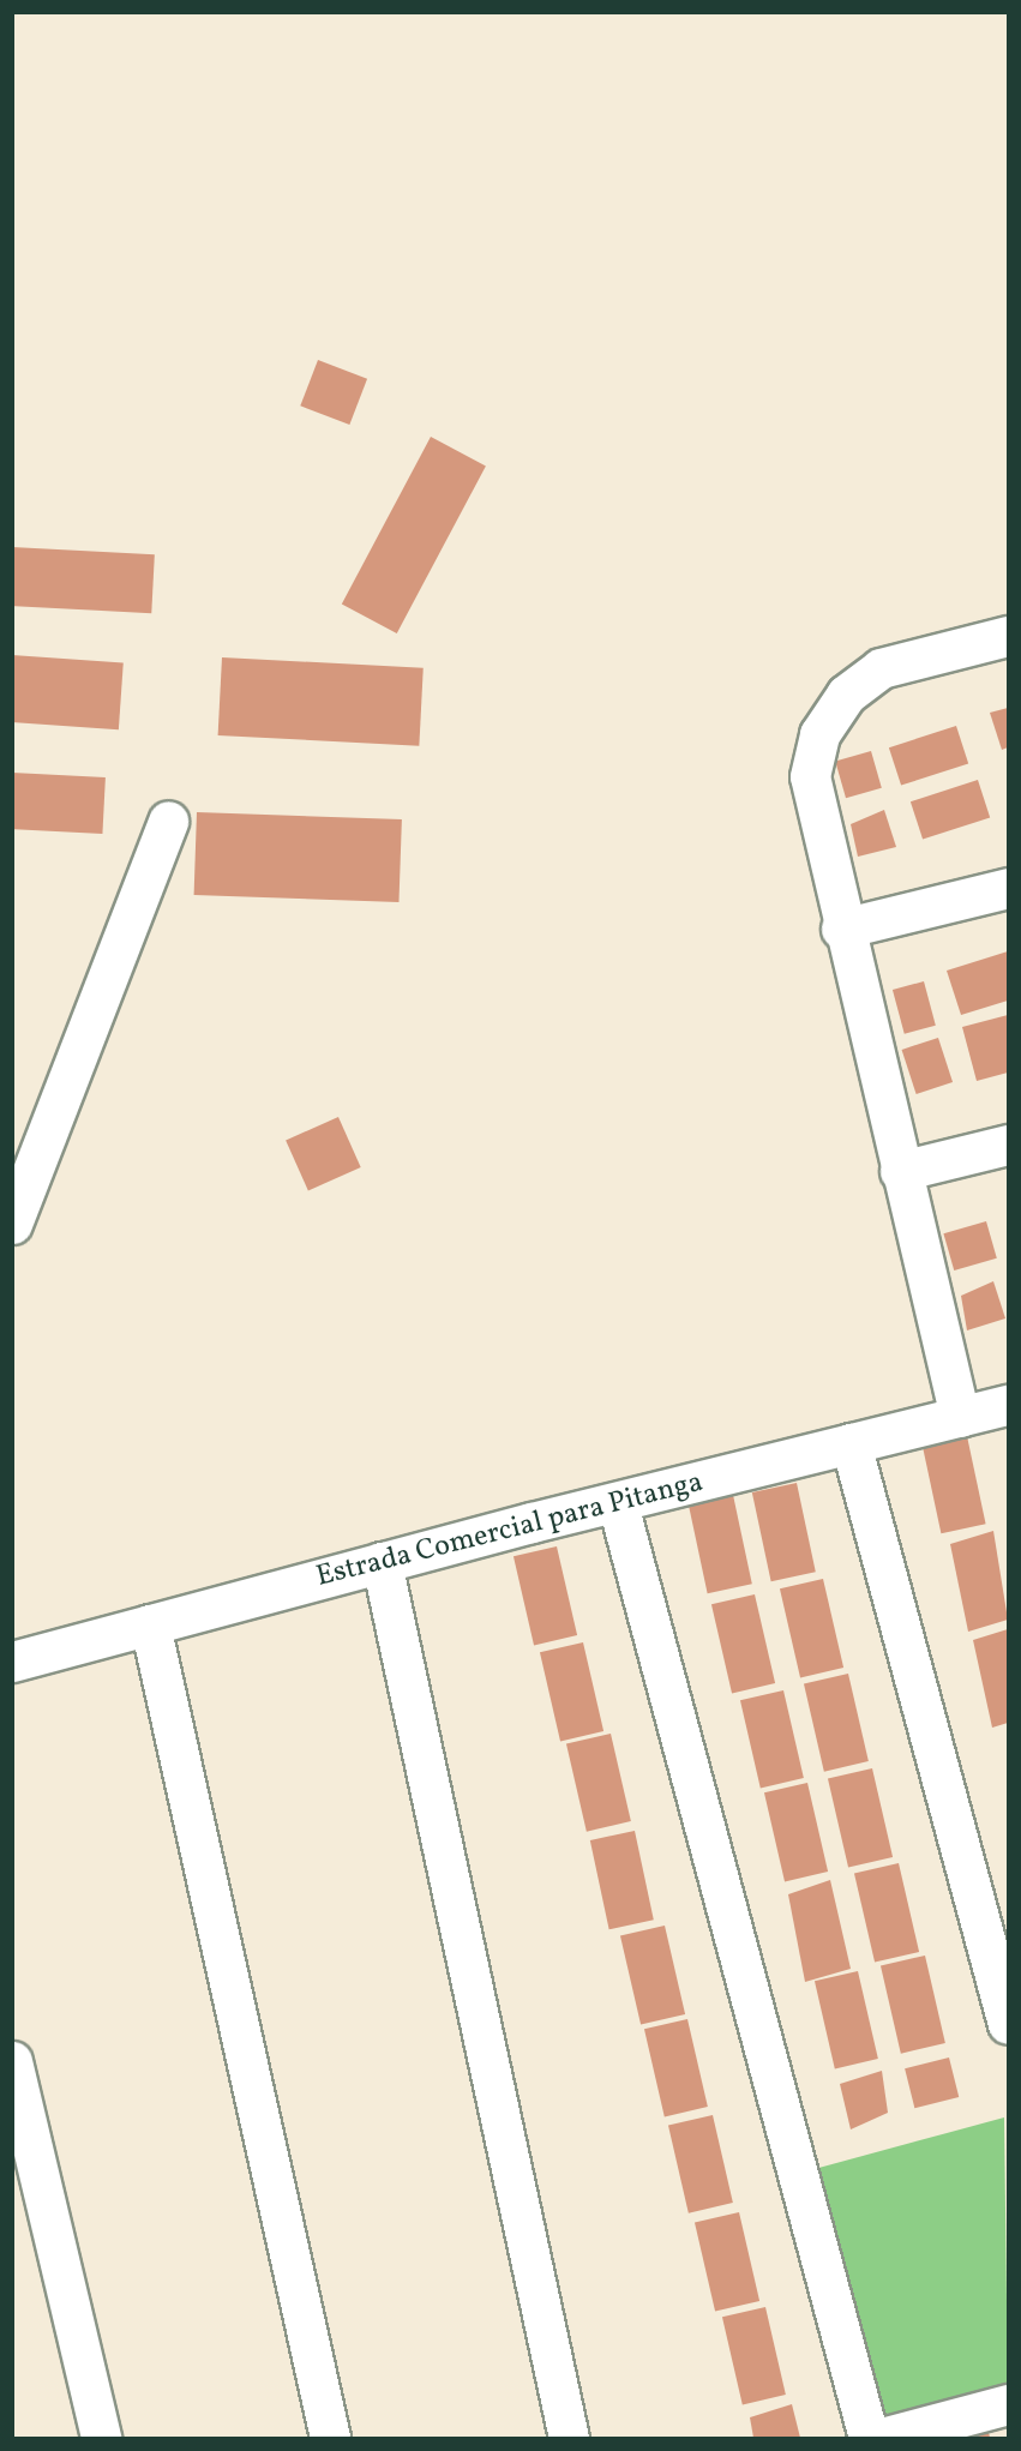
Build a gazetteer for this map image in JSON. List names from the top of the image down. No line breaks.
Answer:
{"streets":{"street":["Estrada Comercial para Pitanga"]}}
